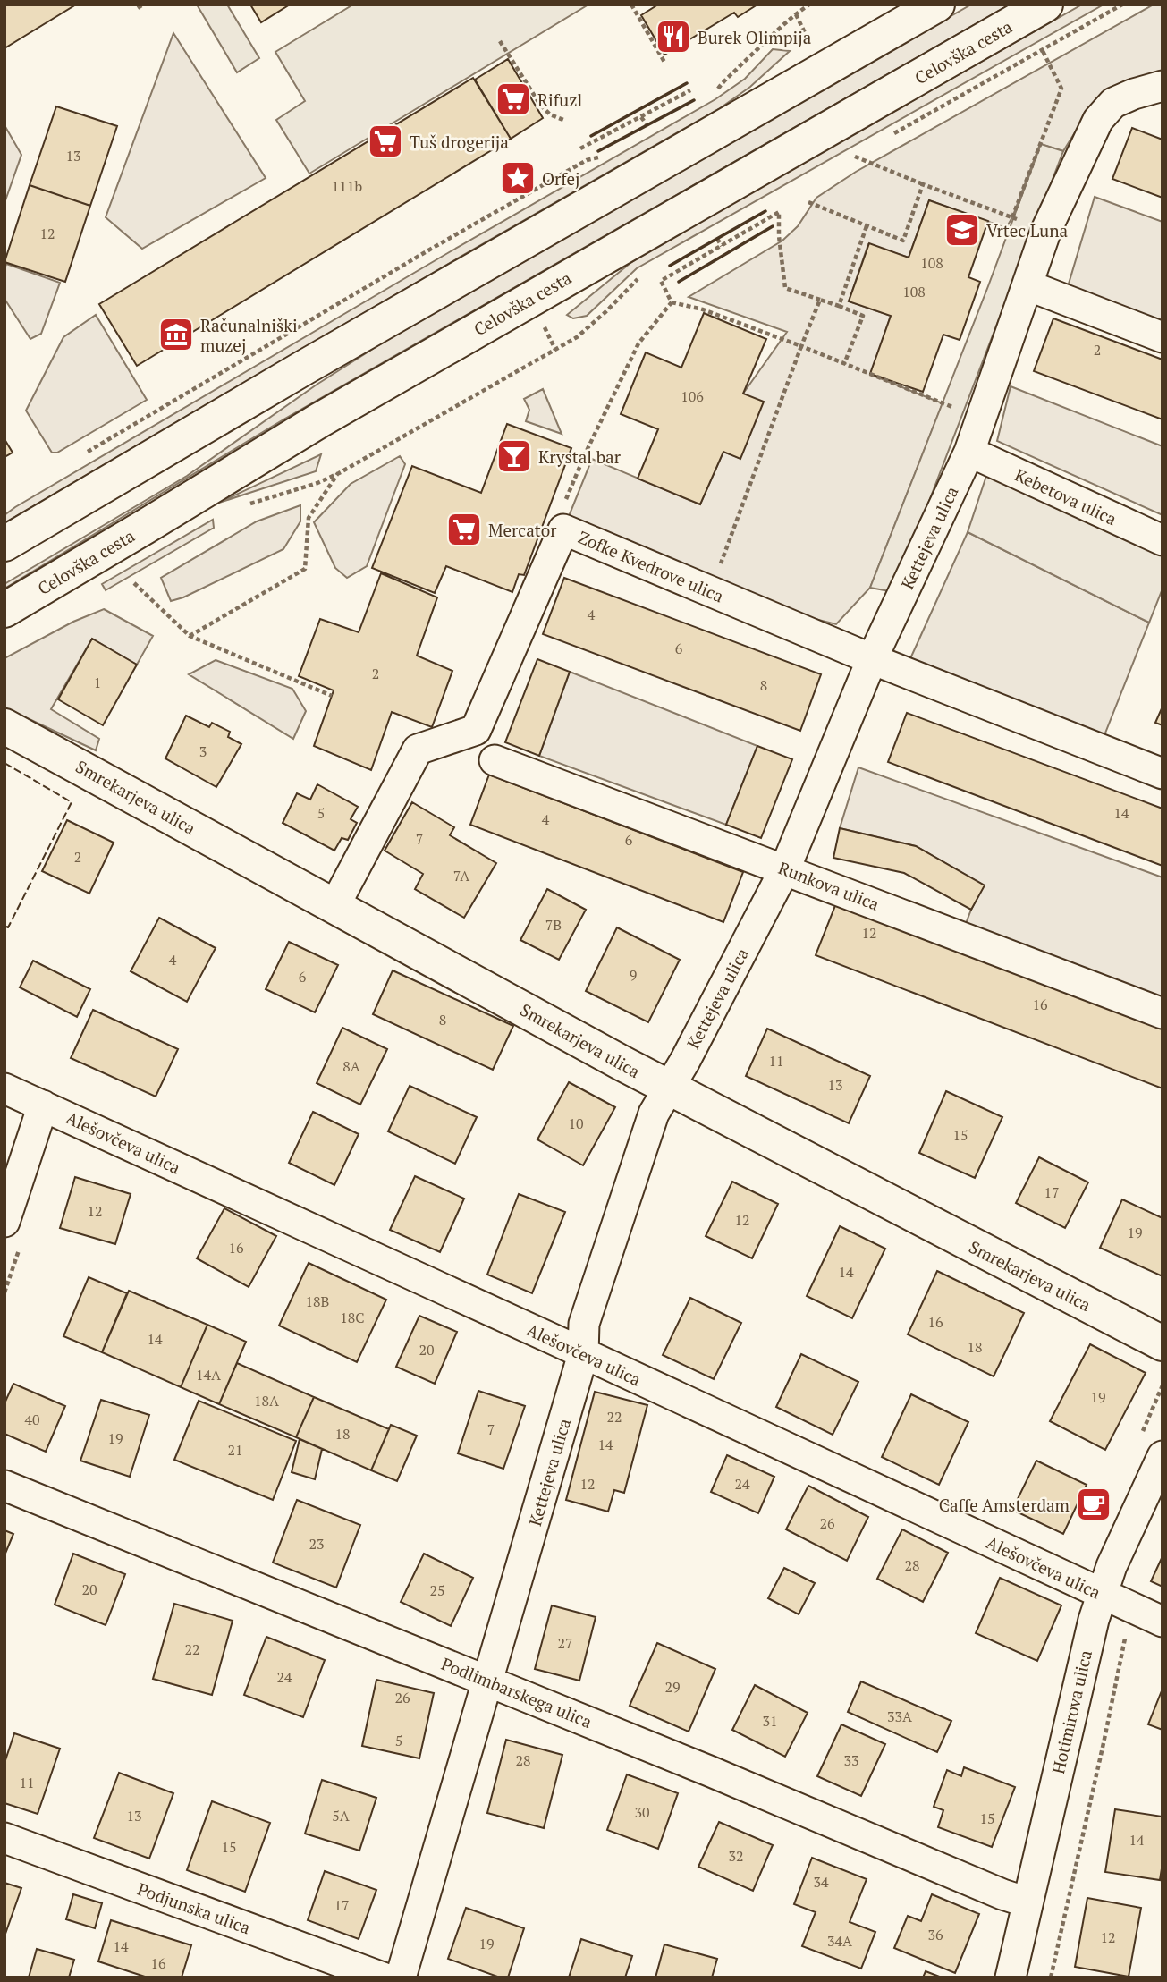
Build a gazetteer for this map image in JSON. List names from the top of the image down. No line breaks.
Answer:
{"streets":{"main road":["Celovška cesta","Smrekarjeva ulica"],"street":["Kebetova ulica","Kettejeva ulica","Zofke Kvedrove ulica","Runkova ulica","Alešovčeva ulica","Podlimbarskega ulica","Hotimirova ulica","Podjunska ulica"]},"crossings":[["Kebetova ulica","Kettejeva ulica"],["Kettejeva ulica","Zofke Kvedrove ulica"],["Kettejeva ulica","Smrekarjeva ulica"],["Kettejeva ulica","Runkova ulica"],["Kettejeva ulica","Alešovčeva ulica"],["Kettejeva ulica","Podlimbarskega ulica"],["Zofke Kvedrove ulica","Smrekarjeva ulica"],["Alešovčeva ulica","Hotimirova ulica"],["Podlimbarskega ulica","Hotimirova ulica"]],"places":{"restaurant":["Burek Olimpija"],"supermarket":["Rifuzl","Tuš drogerija","Mercator"],"place":["Orfej"],"school or university":["Vrtec Luna"],"museum":["Računalniški muzej"],"bar":["Krystal bar"],"cafe":["Caffe Amsterdam"]},"house_numbers":["13","111b","12","108","108","2","106","4","6","2","1","8","3","5","14","4","7","6","2","7A","7B","12","4","9","6","16","8","11","8A","13","10","15","17","12","12","19","16","14","18B","18C","16","14","18","20","14A","19","18A","22","40","7","18","19","14","21","12","24","26","23","28","20","25","27","22","24","29","26","33A","31","5","28","33","11","30","13","5A","15","14","15","32","34","17","36","12","34A","19","14","16"]}
